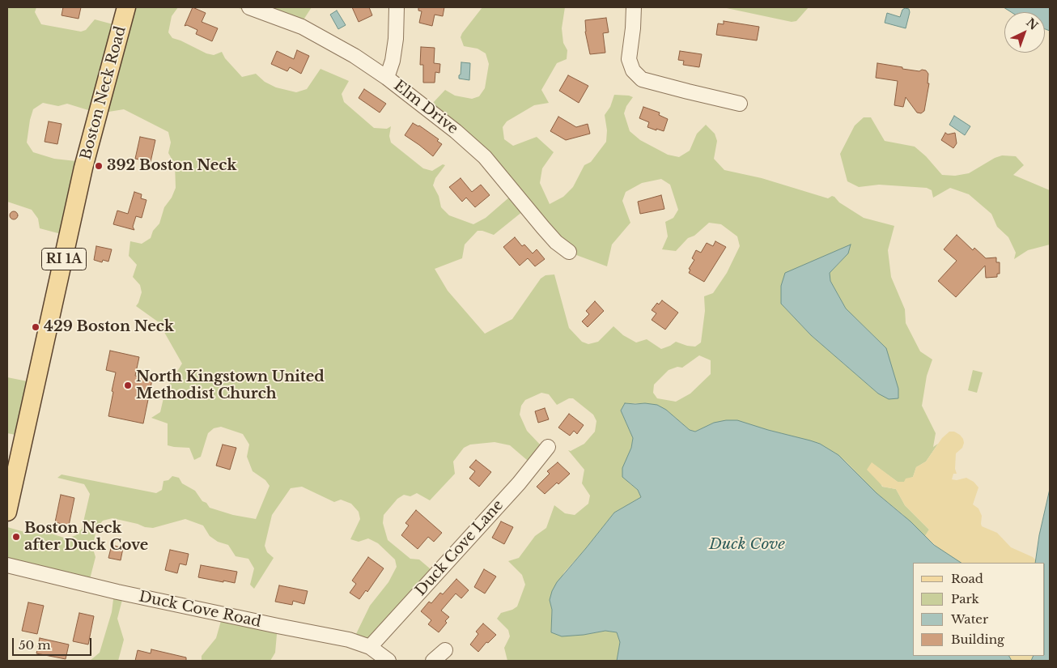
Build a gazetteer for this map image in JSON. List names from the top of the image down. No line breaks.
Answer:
{"streets":{"main road":["Boston Neck Road","RI 1A"],"street":["Elm Drive","Duck Cove Lane","Duck Cove Road"]},"crossings":[["Duck Cove Lane","Duck Cove Road"]],"water":["Duck Cove"],"places":["392 Boston Neck","429 Boston Neck","North Kingstown United Methodist Church","Boston Neck after Duck Cove"],"legend":["Road","Park","Water","Building"],"scale_bar":"50 m","north":"top right"}
